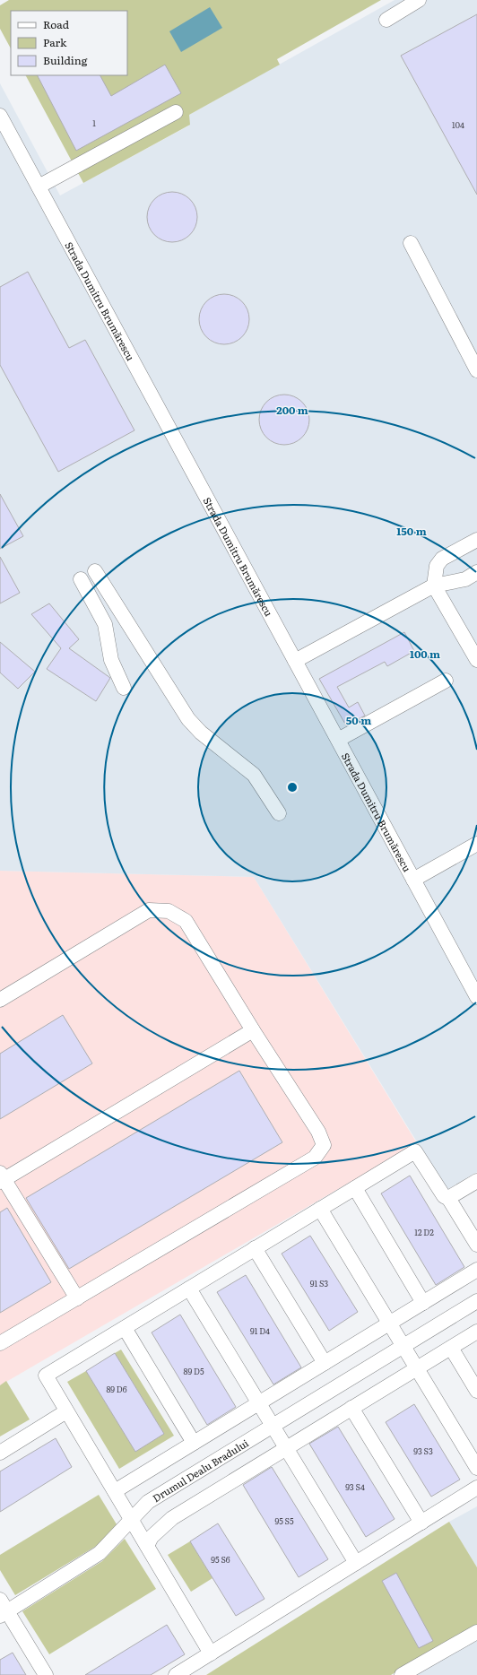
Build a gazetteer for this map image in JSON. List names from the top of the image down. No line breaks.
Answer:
{"streets":{"street":["Strada Dumitru Brumărescu","Drumul Dealu Bradului"]},"house_numbers":["1","104","12 D2","91 S3","91 D4","89 D5","89 D6","93 S3","93 S4","95 S5","95 S6"],"legend":["Road","Park","Building"],"rings":["200 m","150 m","100 m","50 m"]}
